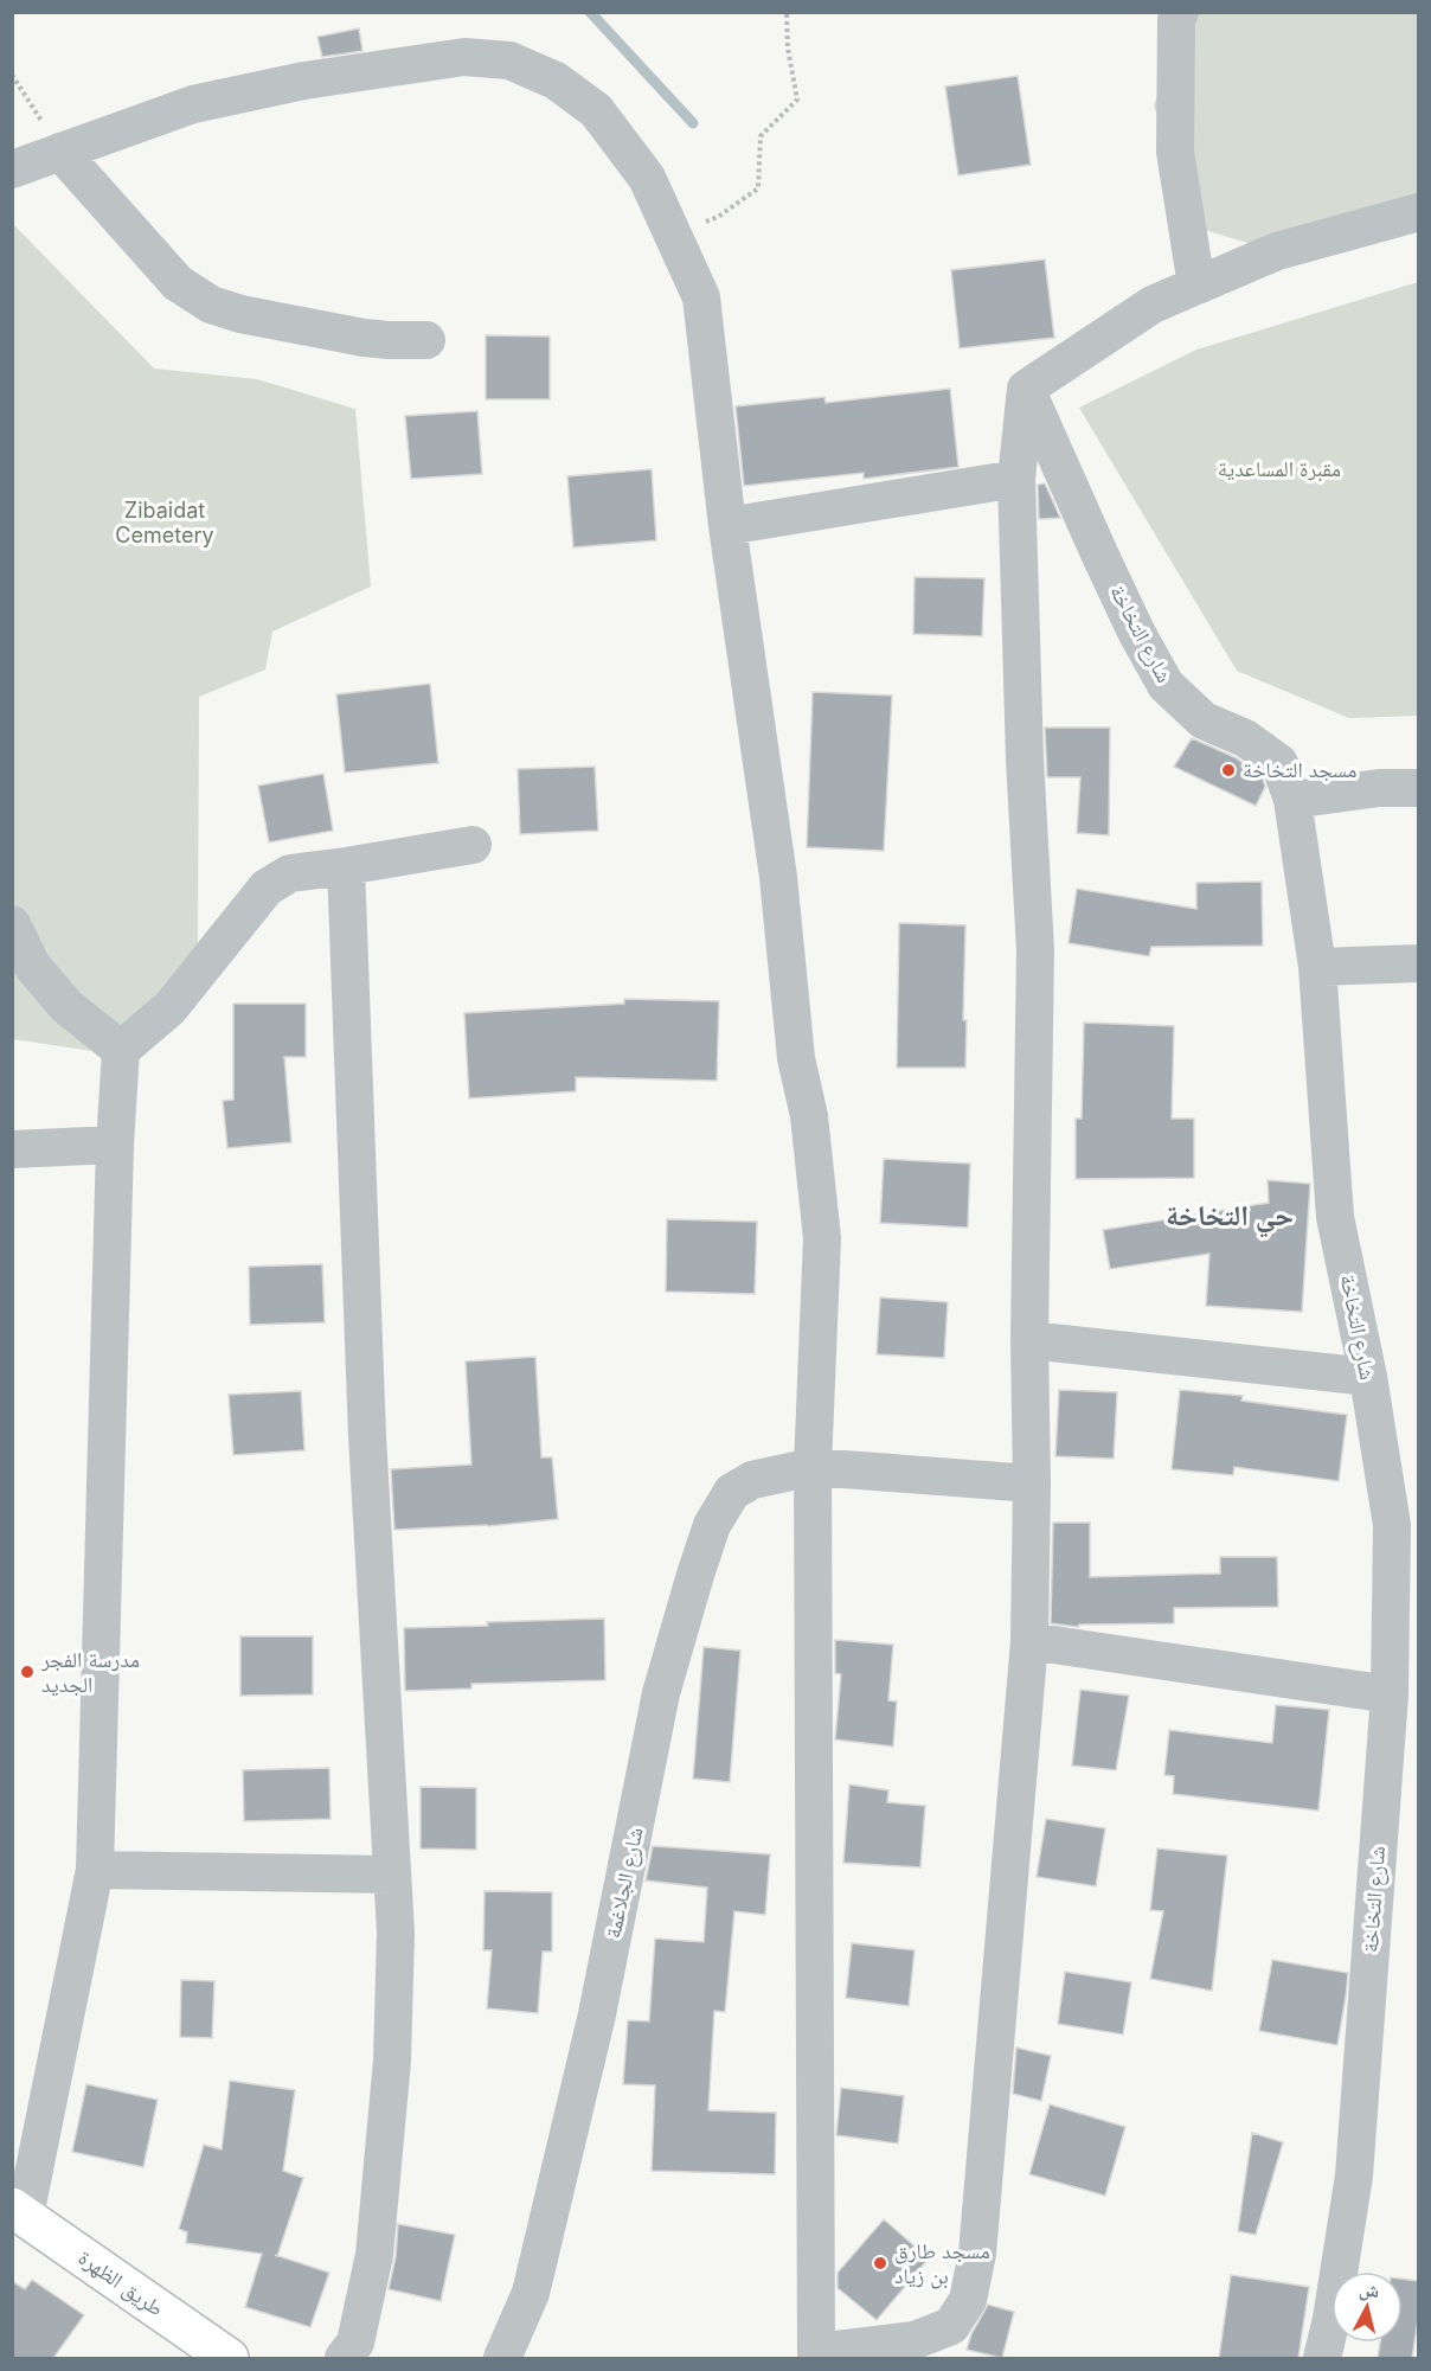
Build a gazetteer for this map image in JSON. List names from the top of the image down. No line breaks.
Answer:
{"streets":{"main road":["طريق الظهرة"],"street":["شارع التخاخة","شارع الجلاغمة"]},"districts":["حي التخاخة"],"parks":["مقبرة المساعدية","Zibaidat Cemetery"],"places":["مسجد التخاخة","مدرسة الفجر الجديد","مسجد طارق بن زياد"],"north":"top"}
